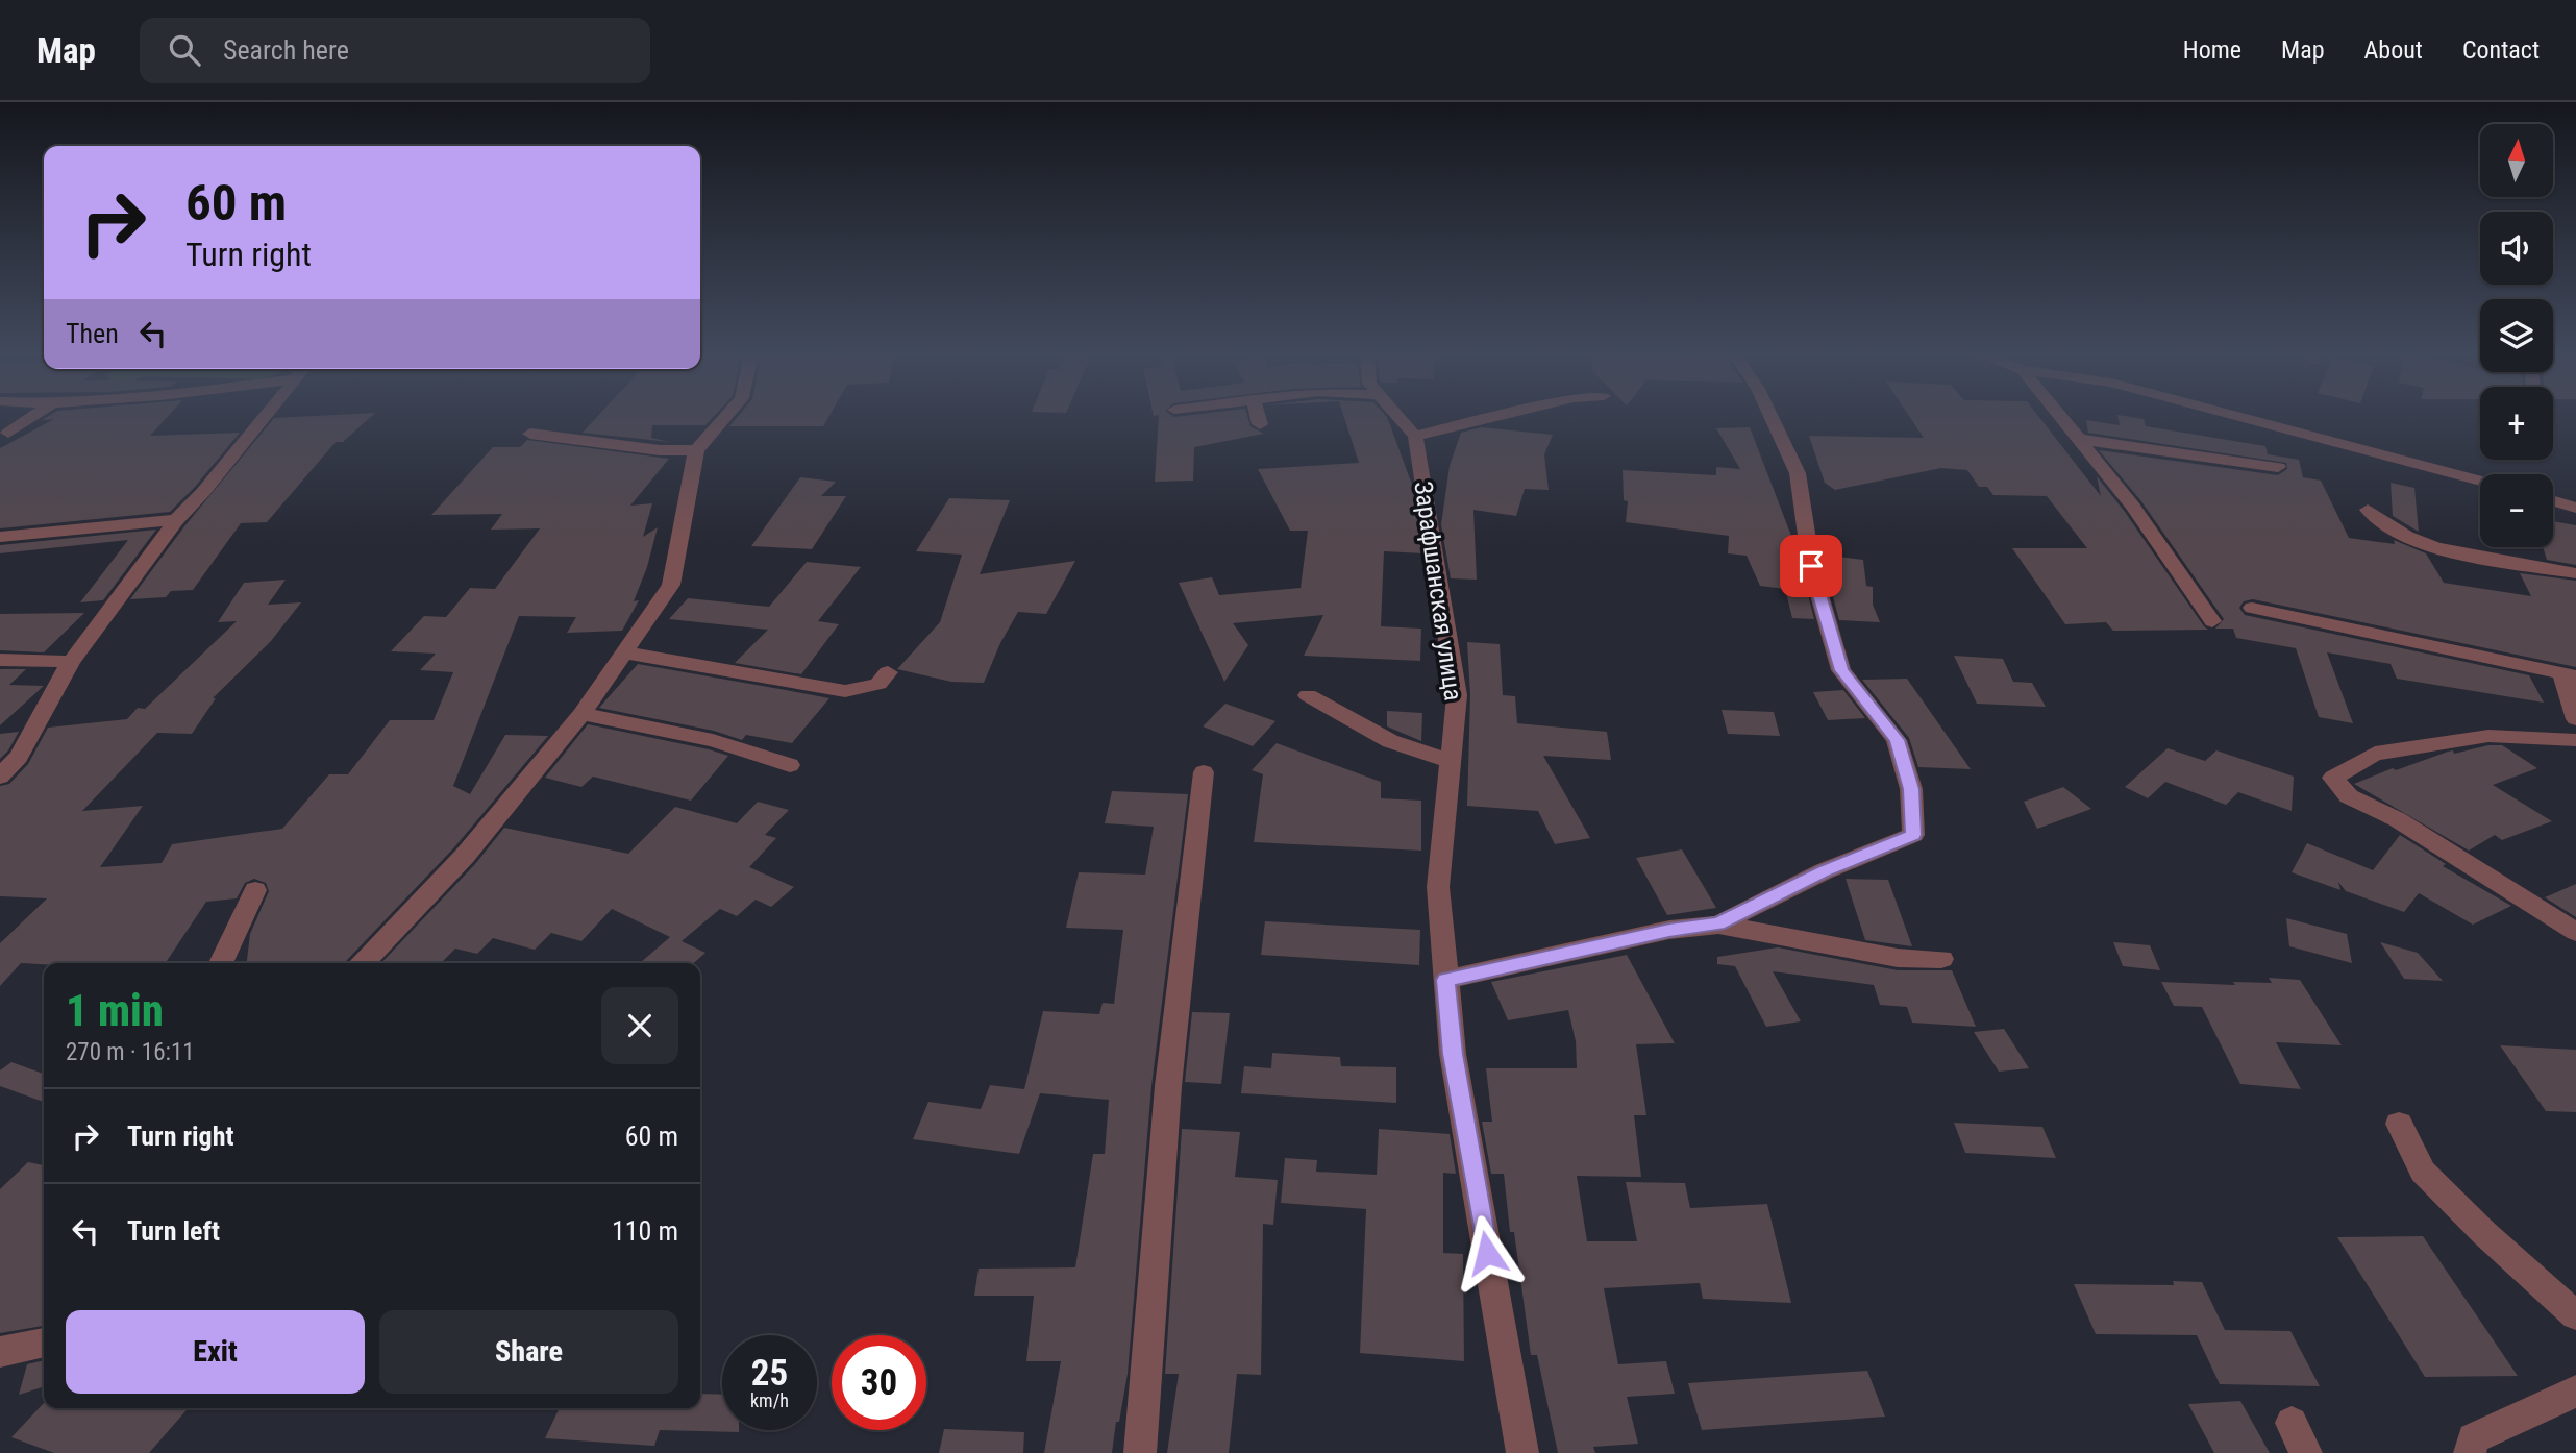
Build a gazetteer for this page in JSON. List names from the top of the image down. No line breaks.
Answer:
{"streets":{"street":["Зарафшанская улица"]},"north":"top","page":{"header":"Map","search":"Search here","nav":["Home","Map","About","Contact"],"map_buttons":["+","−"],"turn":["60 m","Turn right"],"then":"Then","heading":["1 min","270 m · 16:11"],"list":[{"name":"Turn right","value":"60 m"},{"name":"Turn left","value":"110 m"}],"buttons":["Exit","Share"],"speed":"25 km/h","limit":"30"}}
